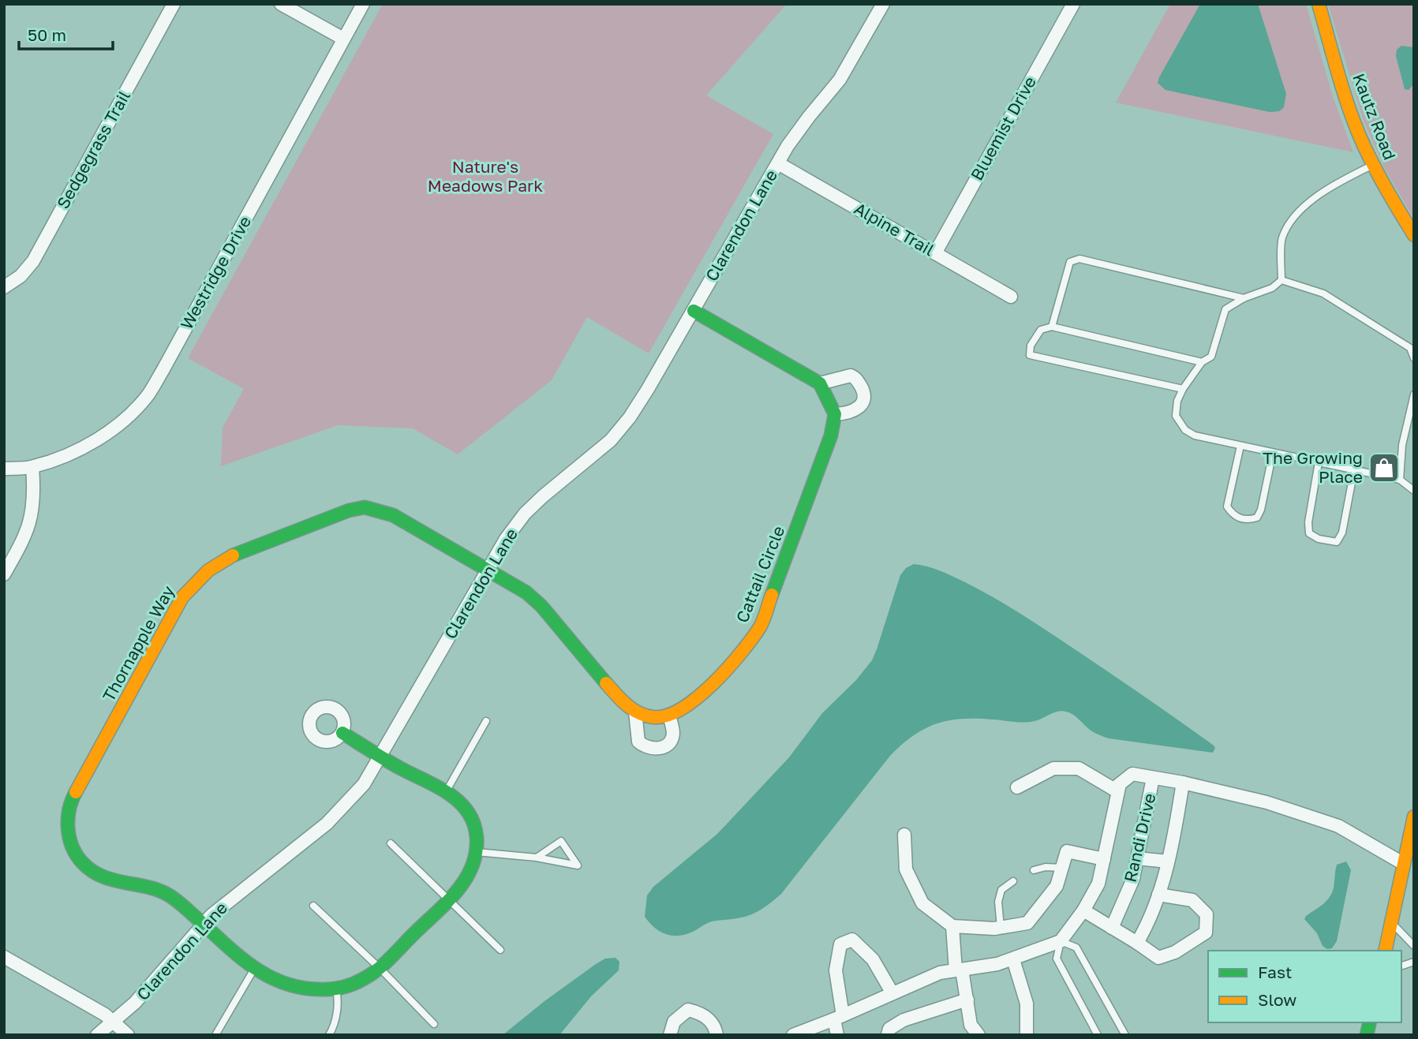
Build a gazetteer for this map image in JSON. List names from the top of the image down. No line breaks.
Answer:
{"streets":{"street":["Kautz Road","Bluemist Drive","Sedgegrass Trail","Clarendon Lane","Alpine Trail","Westridge Drive","Cattail Circle","Thornapple Way","Randi Drive"]},"crossings":[["Bluemist Drive","Alpine Trail"],["Clarendon Lane","Alpine Trail"],["Clarendon Lane","Thornapple Way"]],"parks":["Nature's Meadows Park"],"places":{"shop":["The Growing Place"]},"legend":["Fast","Slow"],"scale_bar":"50 m"}
